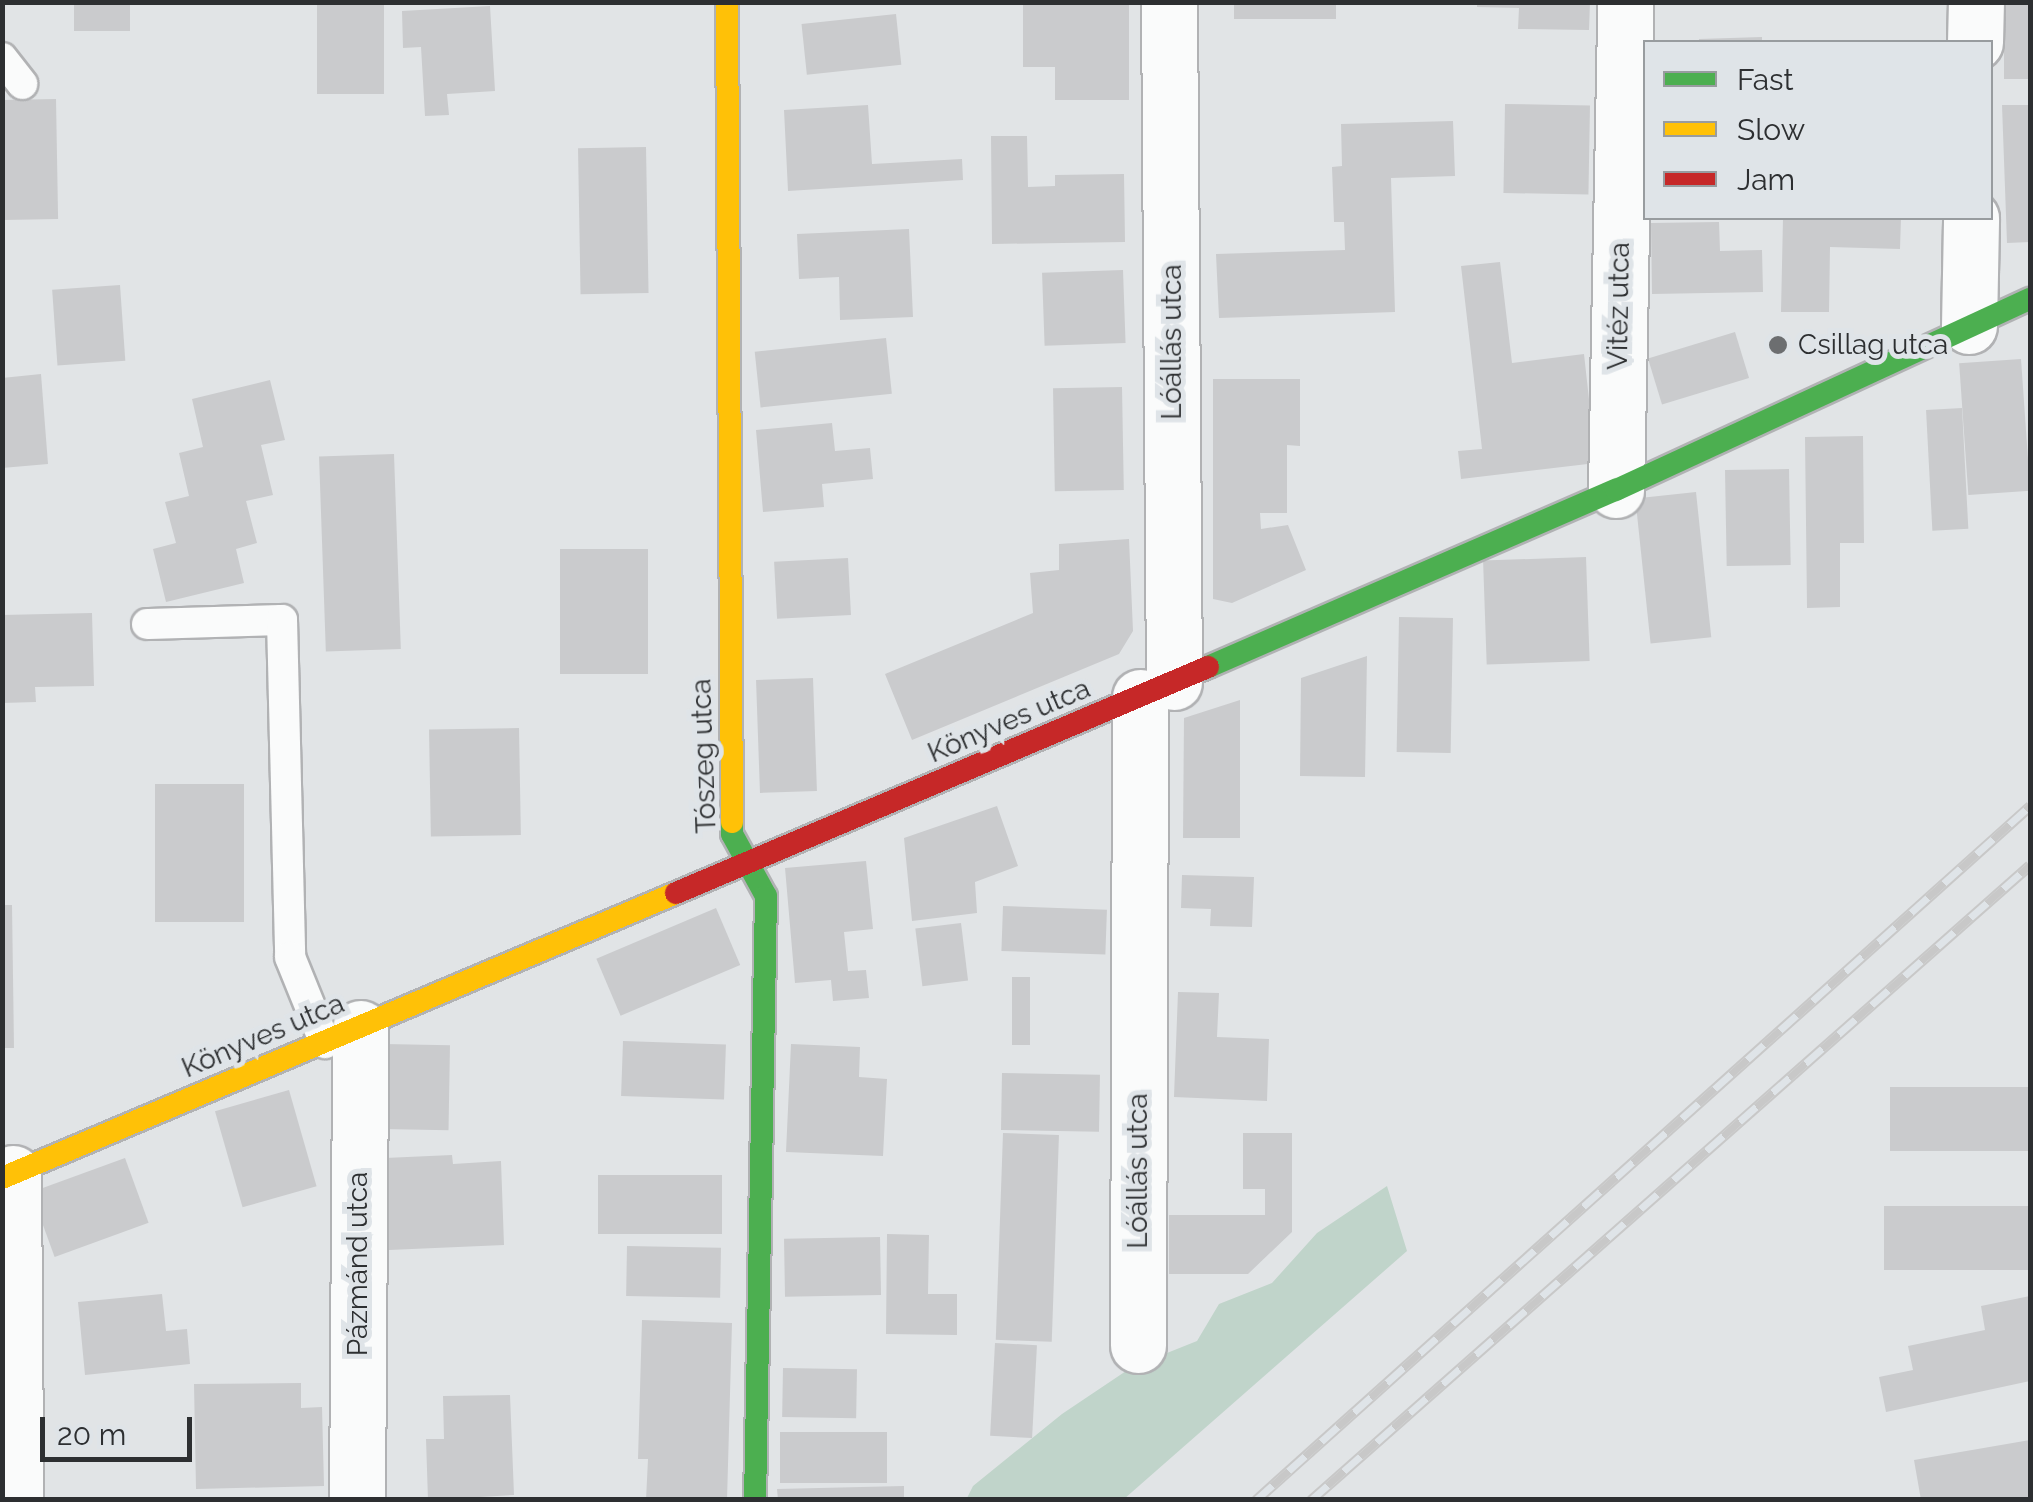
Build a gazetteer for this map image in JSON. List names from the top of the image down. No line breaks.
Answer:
{"streets":{"street":["Vitéz utca","Lóállás utca","Könyves utca","Tószeg utca","Pázmánd utca"]},"crossings":[["Vitéz utca","Könyves utca"],["Lóállás utca","Könyves utca"],["Könyves utca","Tószeg utca"],["Könyves utca","Pázmánd utca"]],"places":["Csillag utca"],"legend":["Fast","Slow","Jam"],"scale_bar":"20 m"}
